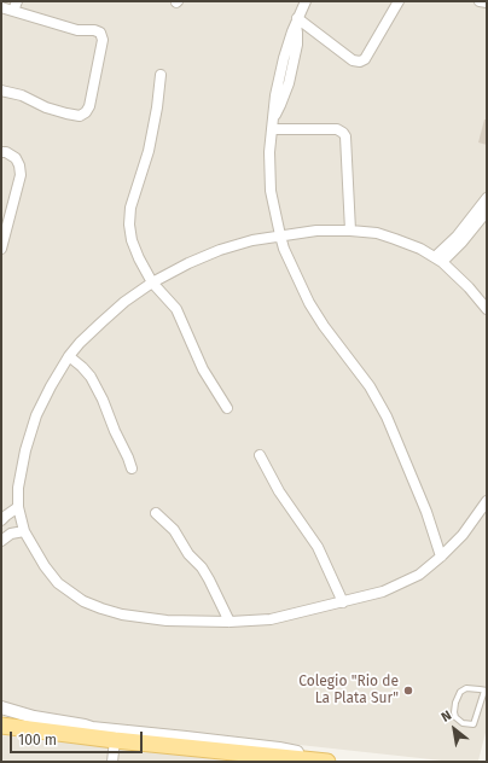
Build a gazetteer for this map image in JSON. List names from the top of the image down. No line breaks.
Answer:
{"places":["Colegio \"Rio de La Plata Sur\""],"scale_bar":"100 m","north":"top left"}
